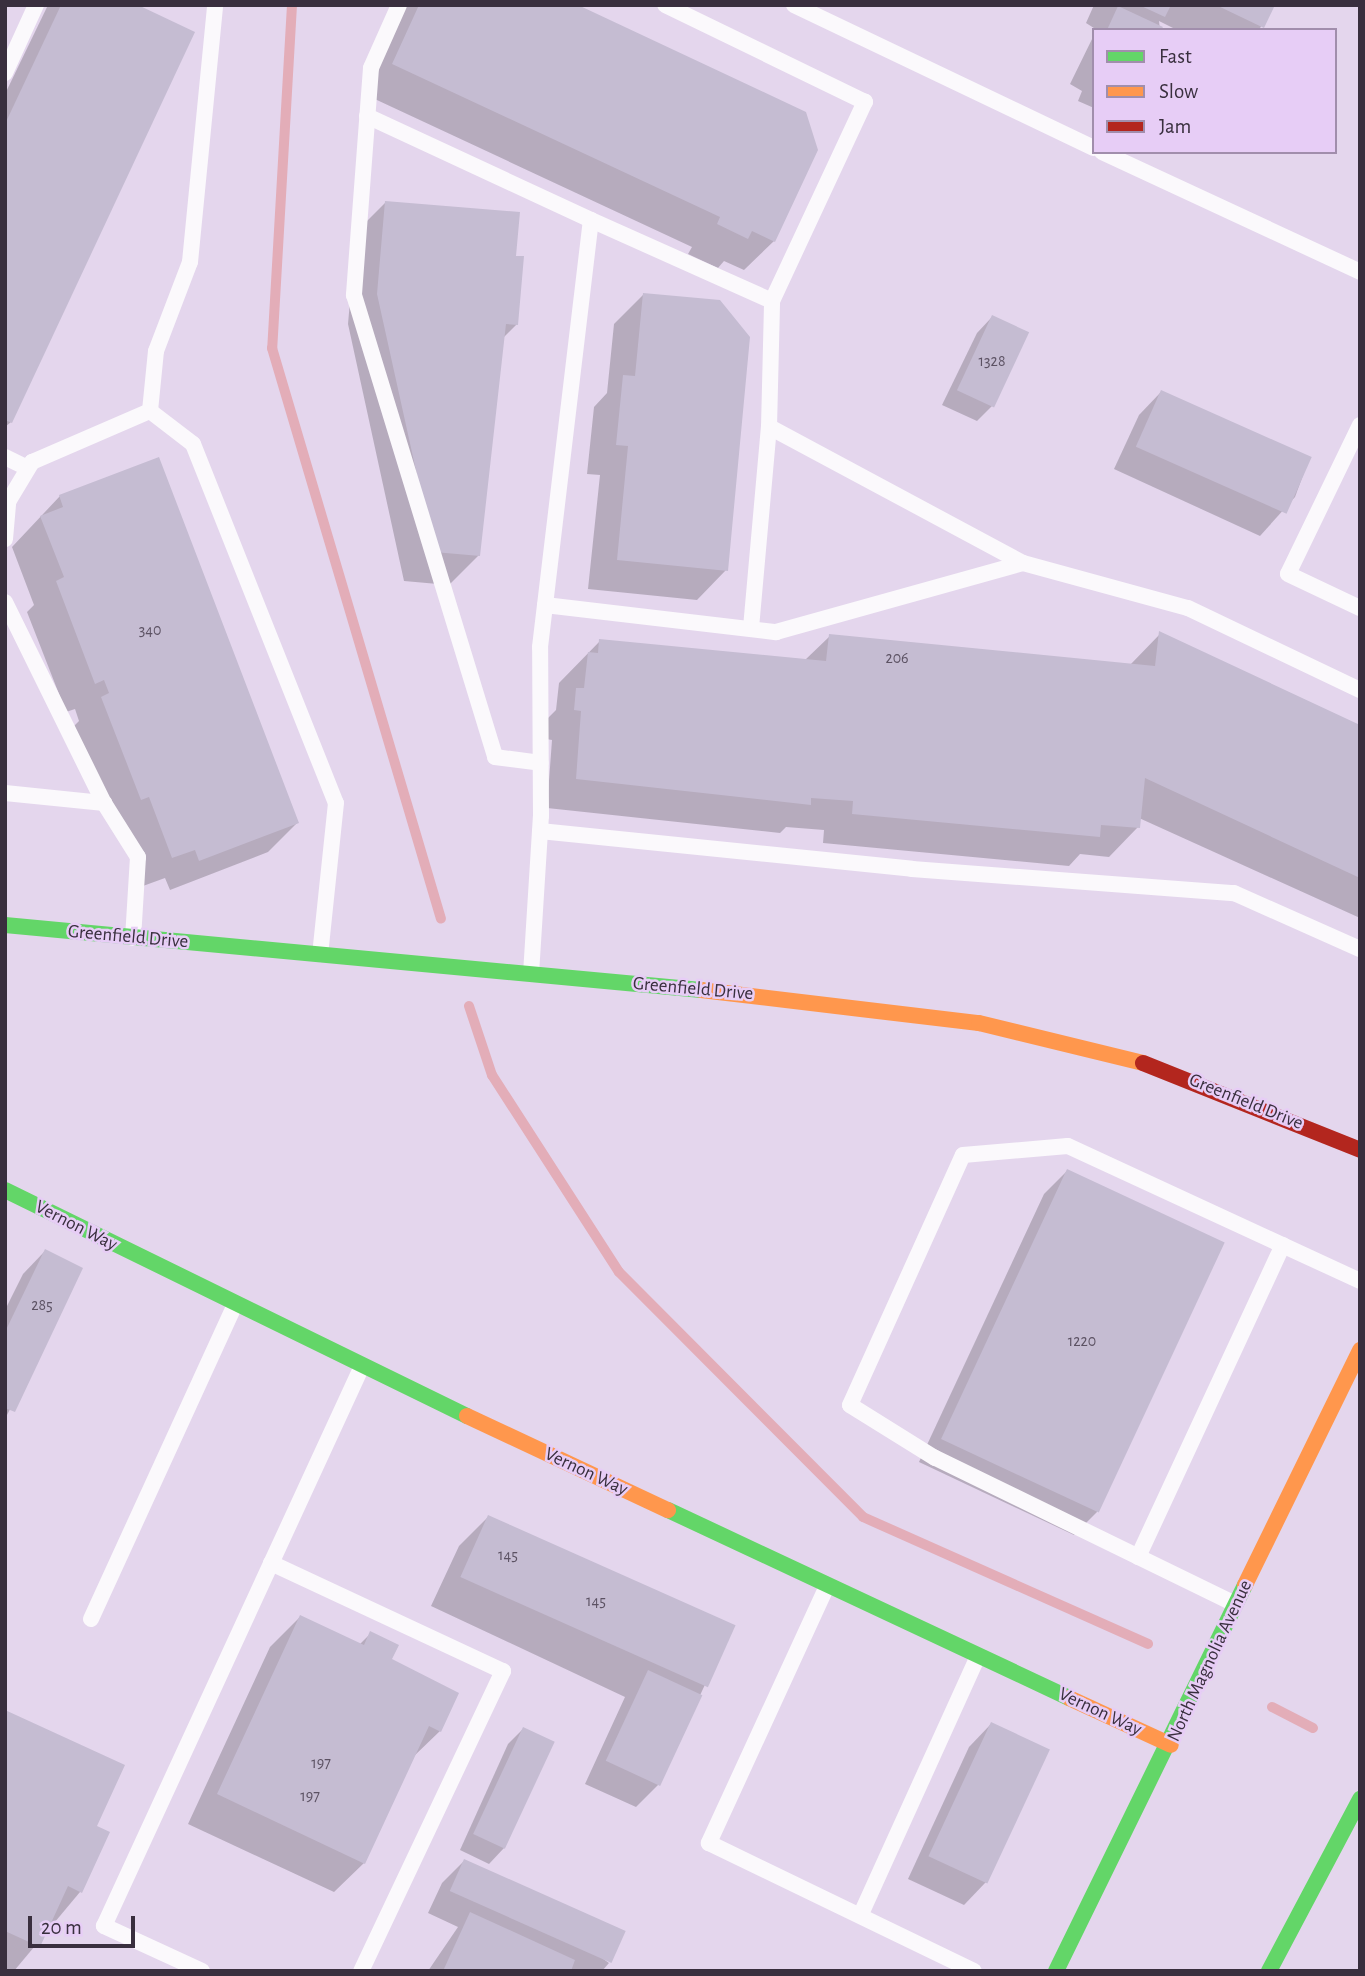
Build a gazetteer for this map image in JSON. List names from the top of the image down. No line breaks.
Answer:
{"streets":{"main road":["Greenfield Drive","Vernon Way","North Magnolia Avenue"]},"crossings":[["Vernon Way","North Magnolia Avenue"]],"house_numbers":["1328","340","206","285","1220","145","145","197","197"],"legend":["Fast","Slow","Jam"],"scale_bar":"20 m"}
